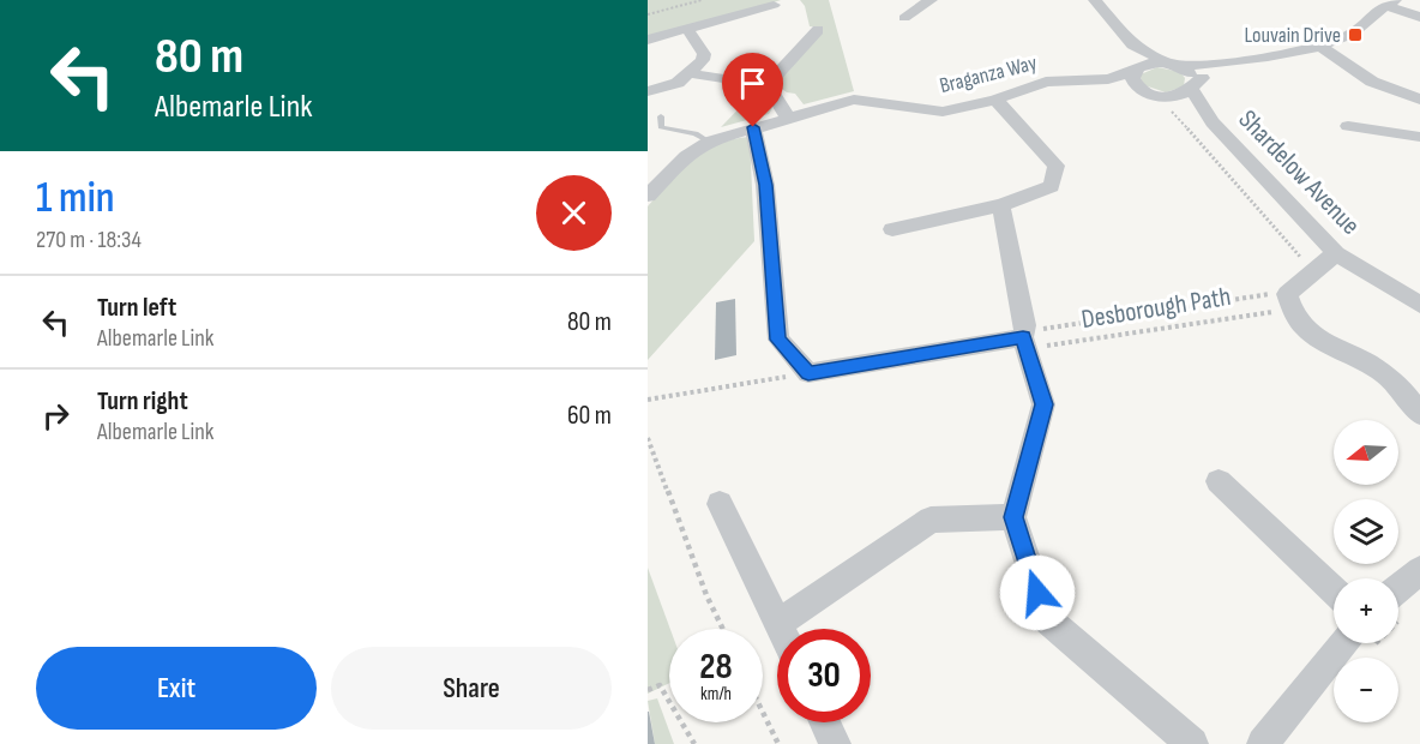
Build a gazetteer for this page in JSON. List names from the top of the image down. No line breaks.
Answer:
{"streets":{"street":["Braganza Way","Shardelow Avenue"],"path":["Desborough Path"]},"crossings":[["Braganza Way","Shardelow Avenue"]],"places":{"transit":["Louvain Drive"]},"north":"left","page":{"turn":["80 m","Albemarle Link"],"heading":["1 min","270 m · 18:34"],"list":[{"name":"Turn left","note":"Albemarle Link","value":"80 m"},{"name":"Turn right","note":"Albemarle Link","value":"60 m"}],"map_buttons":["+","−"],"speed":"28 km/h","limit":"30","buttons":["Exit","Share"]}}
